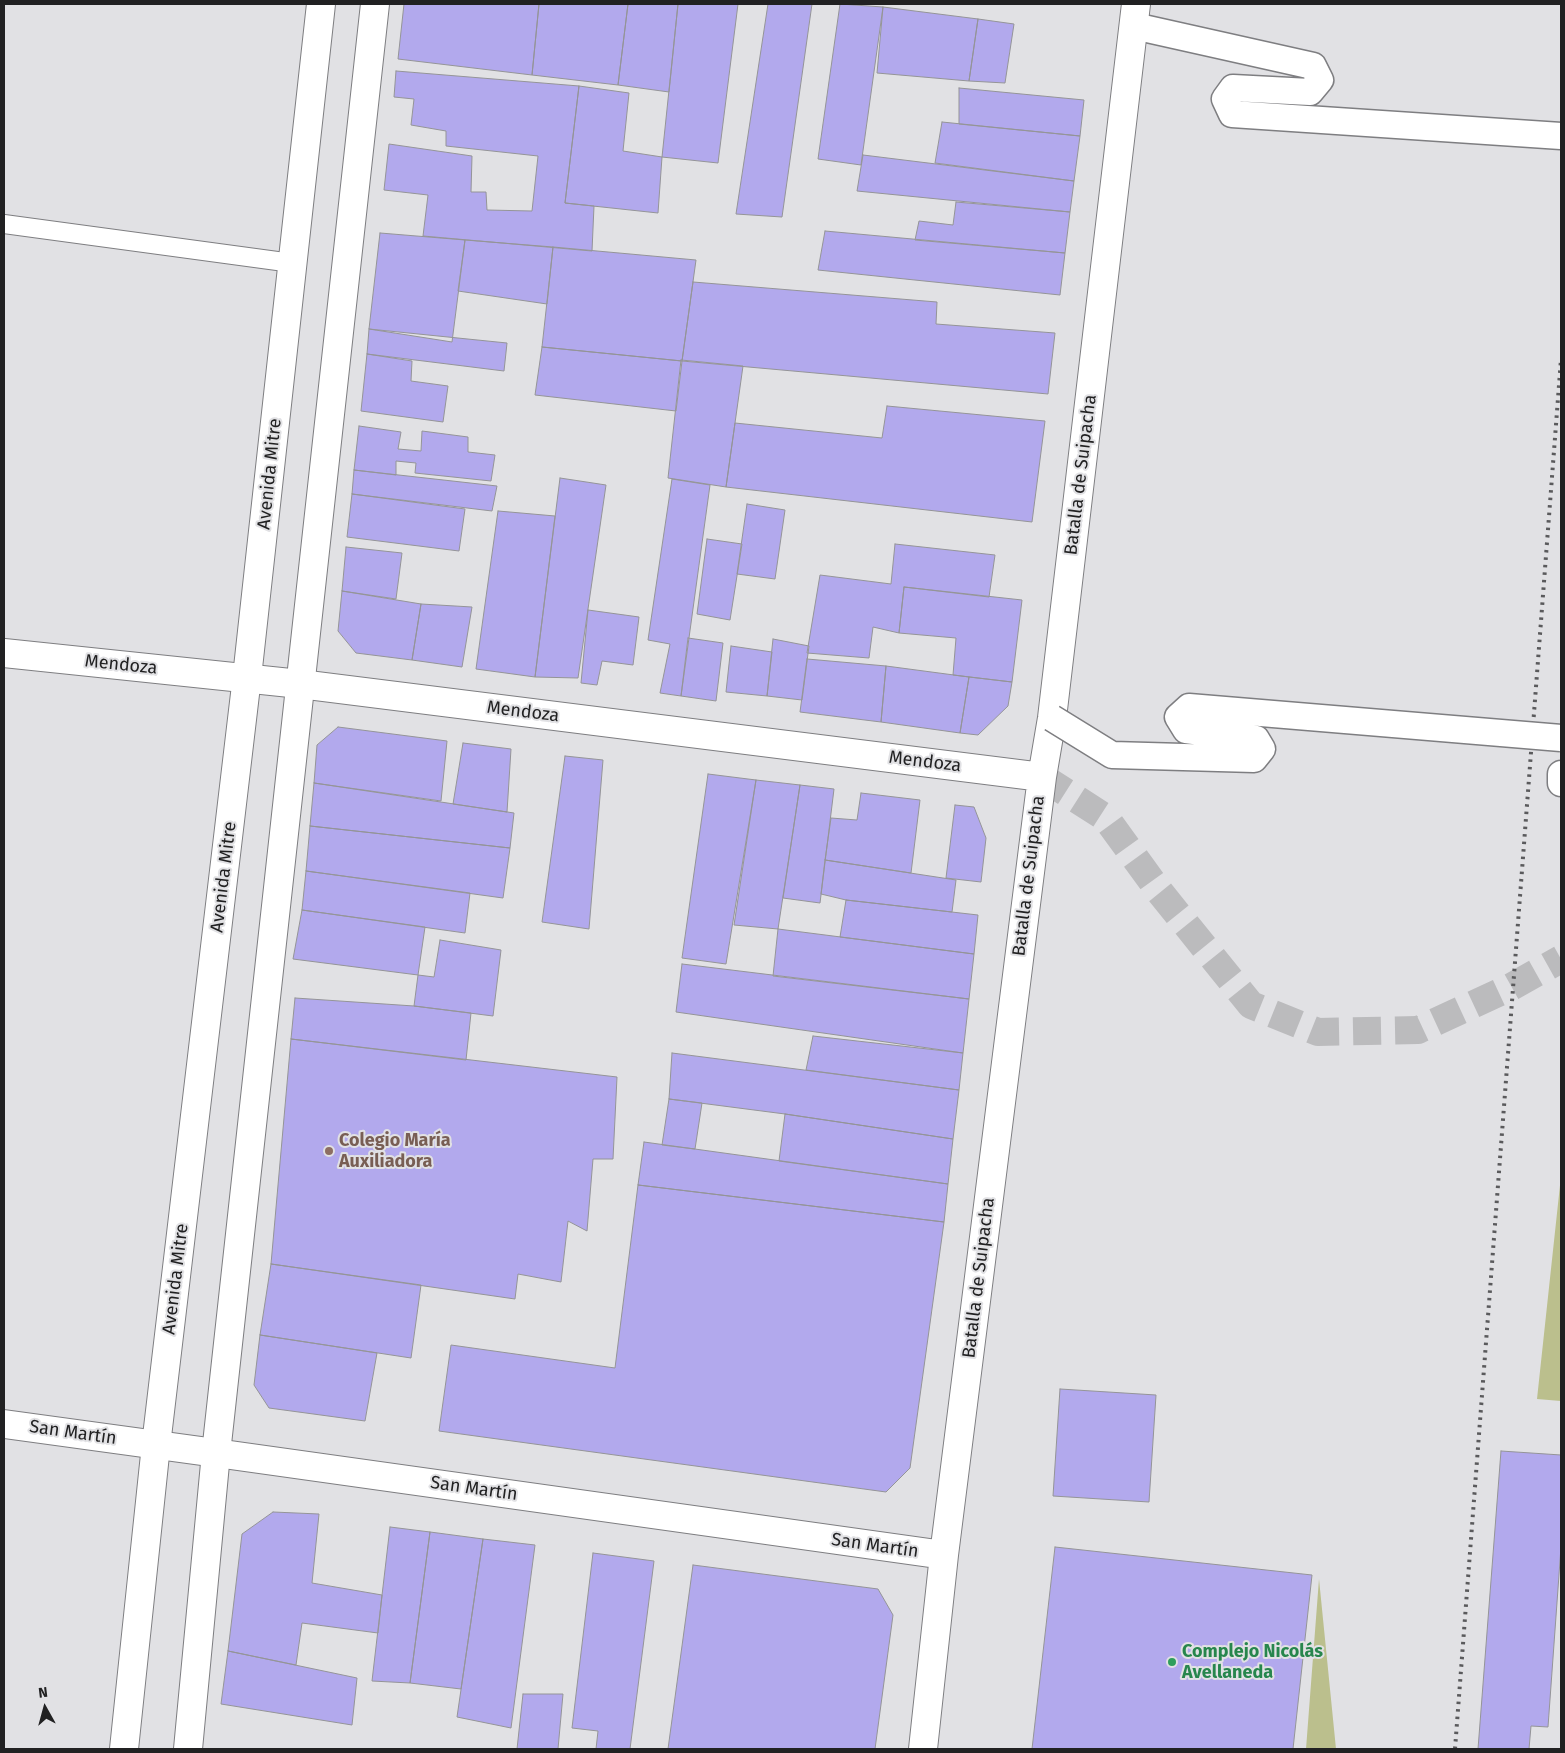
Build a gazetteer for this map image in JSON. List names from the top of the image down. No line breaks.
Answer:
{"streets":{"street":["Avenida Mitre","Batalla de Suipacha","Mendoza","San Martín"]},"crossings":[["Avenida Mitre","Mendoza"],["Avenida Mitre","San Martín"],["Batalla de Suipacha","Mendoza"],["Batalla de Suipacha","San Martín"]],"places":["Colegio María Auxiliadora","Complejo Nicolás Avellaneda"],"north":"top"}
